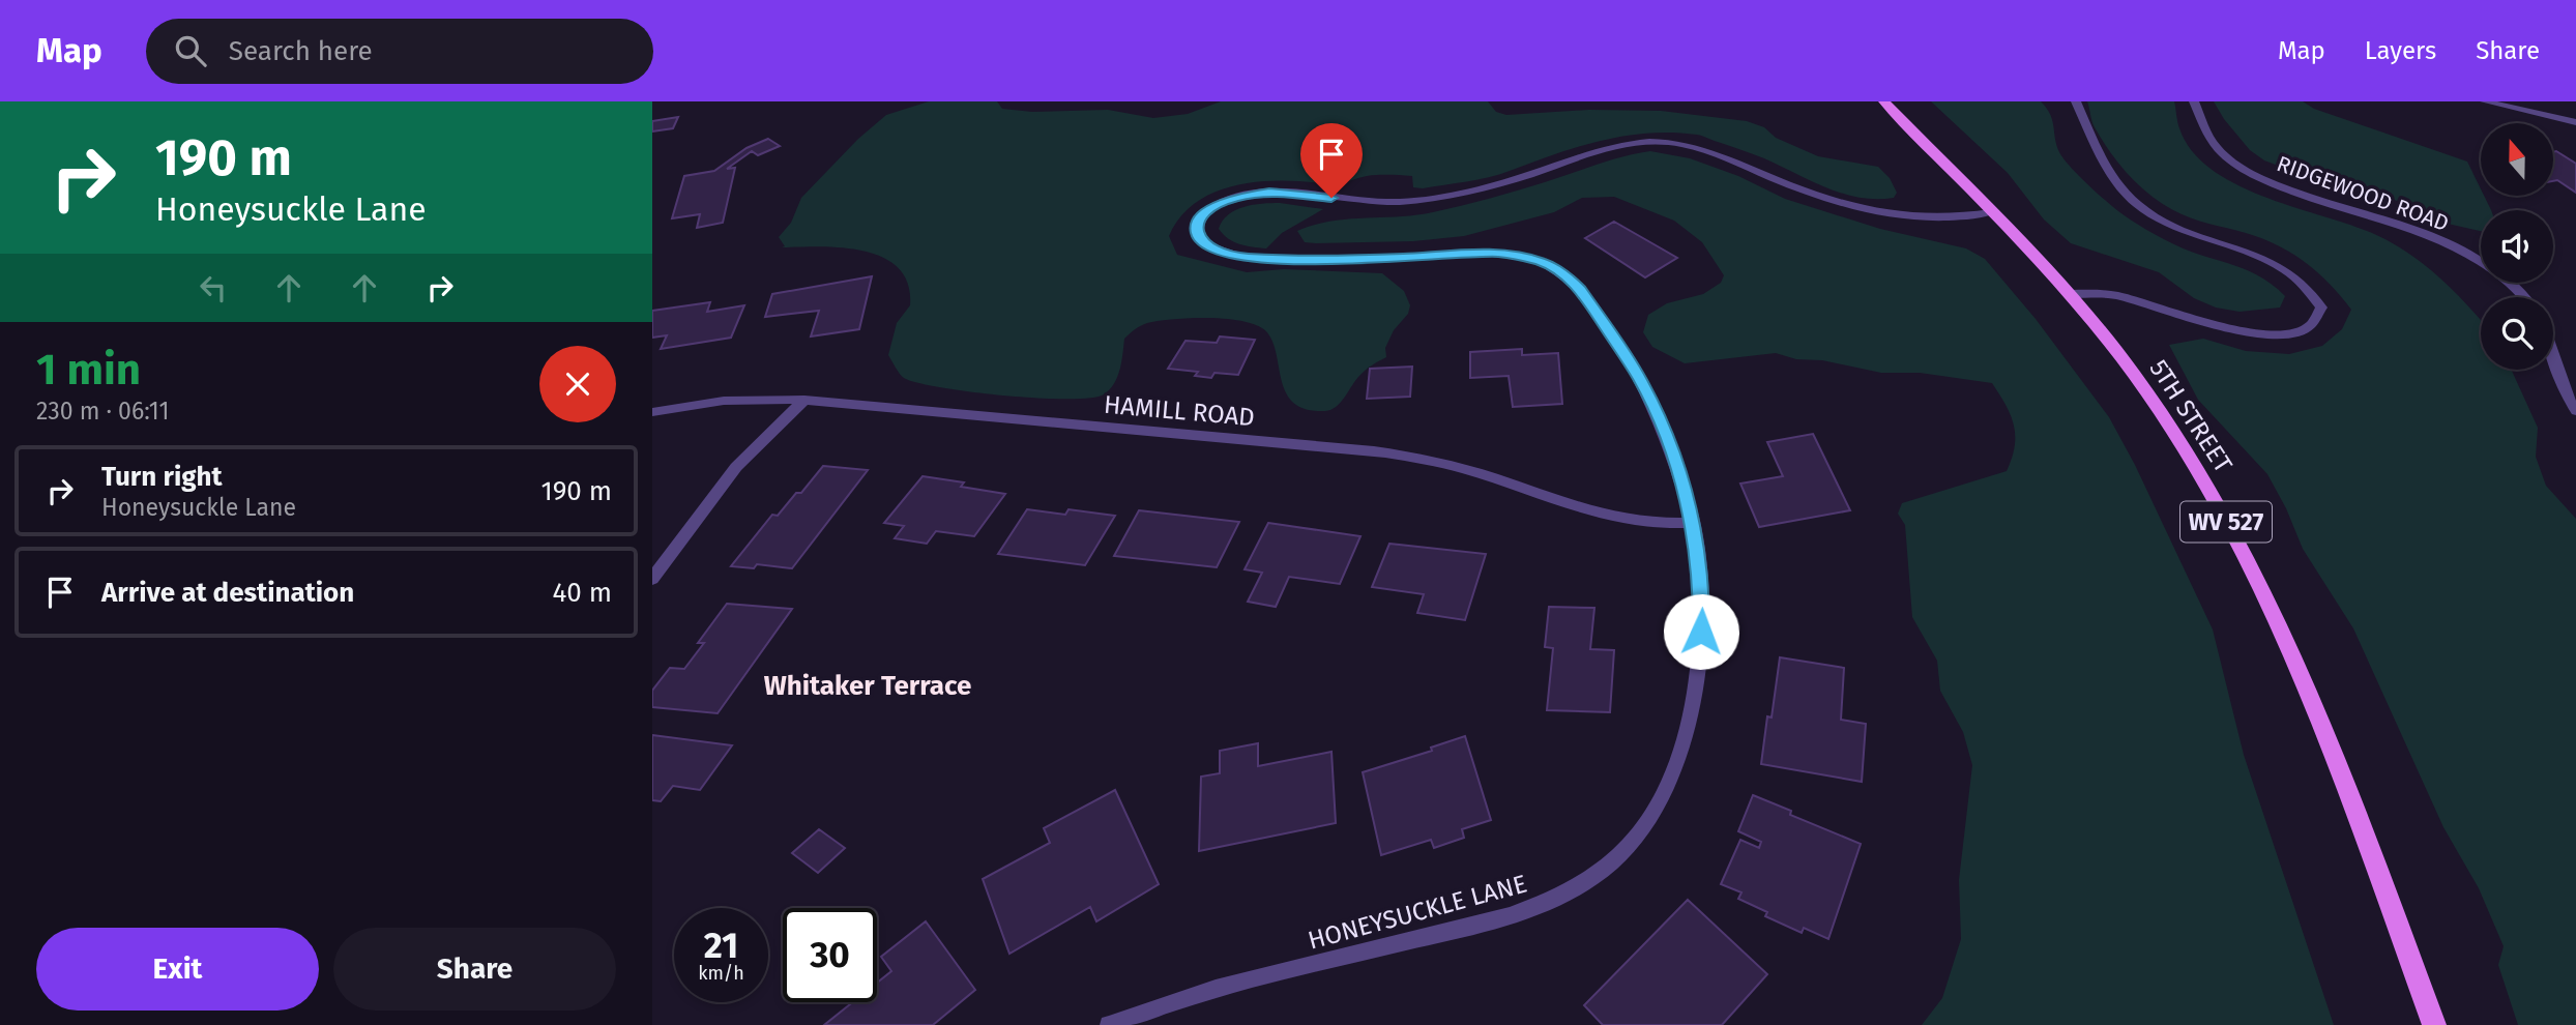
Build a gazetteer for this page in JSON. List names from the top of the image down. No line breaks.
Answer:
{"streets":{"main road":["5TH STREET","WV 527"],"street":["RIDGEWOOD ROAD","HAMILL ROAD","HONEYSUCKLE LANE"]},"crossings":[["HAMILL ROAD","HONEYSUCKLE LANE"],["5TH STREET","HONEYSUCKLE LANE"]],"districts":["Whitaker Terrace"],"north":"top","page":{"header":"Map","search":"Search here","nav":["Map","Layers","Share"],"turn":["190 m","Honeysuckle Lane"],"heading":["1 min","230 m · 06:11"],"list":[{"name":"Turn right","note":"Honeysuckle Lane","value":"190 m"},{"name":"Arrive at destination","value":"40 m"}],"speed":"21 km/h","limit":"30","buttons":["Exit","Share"]}}
